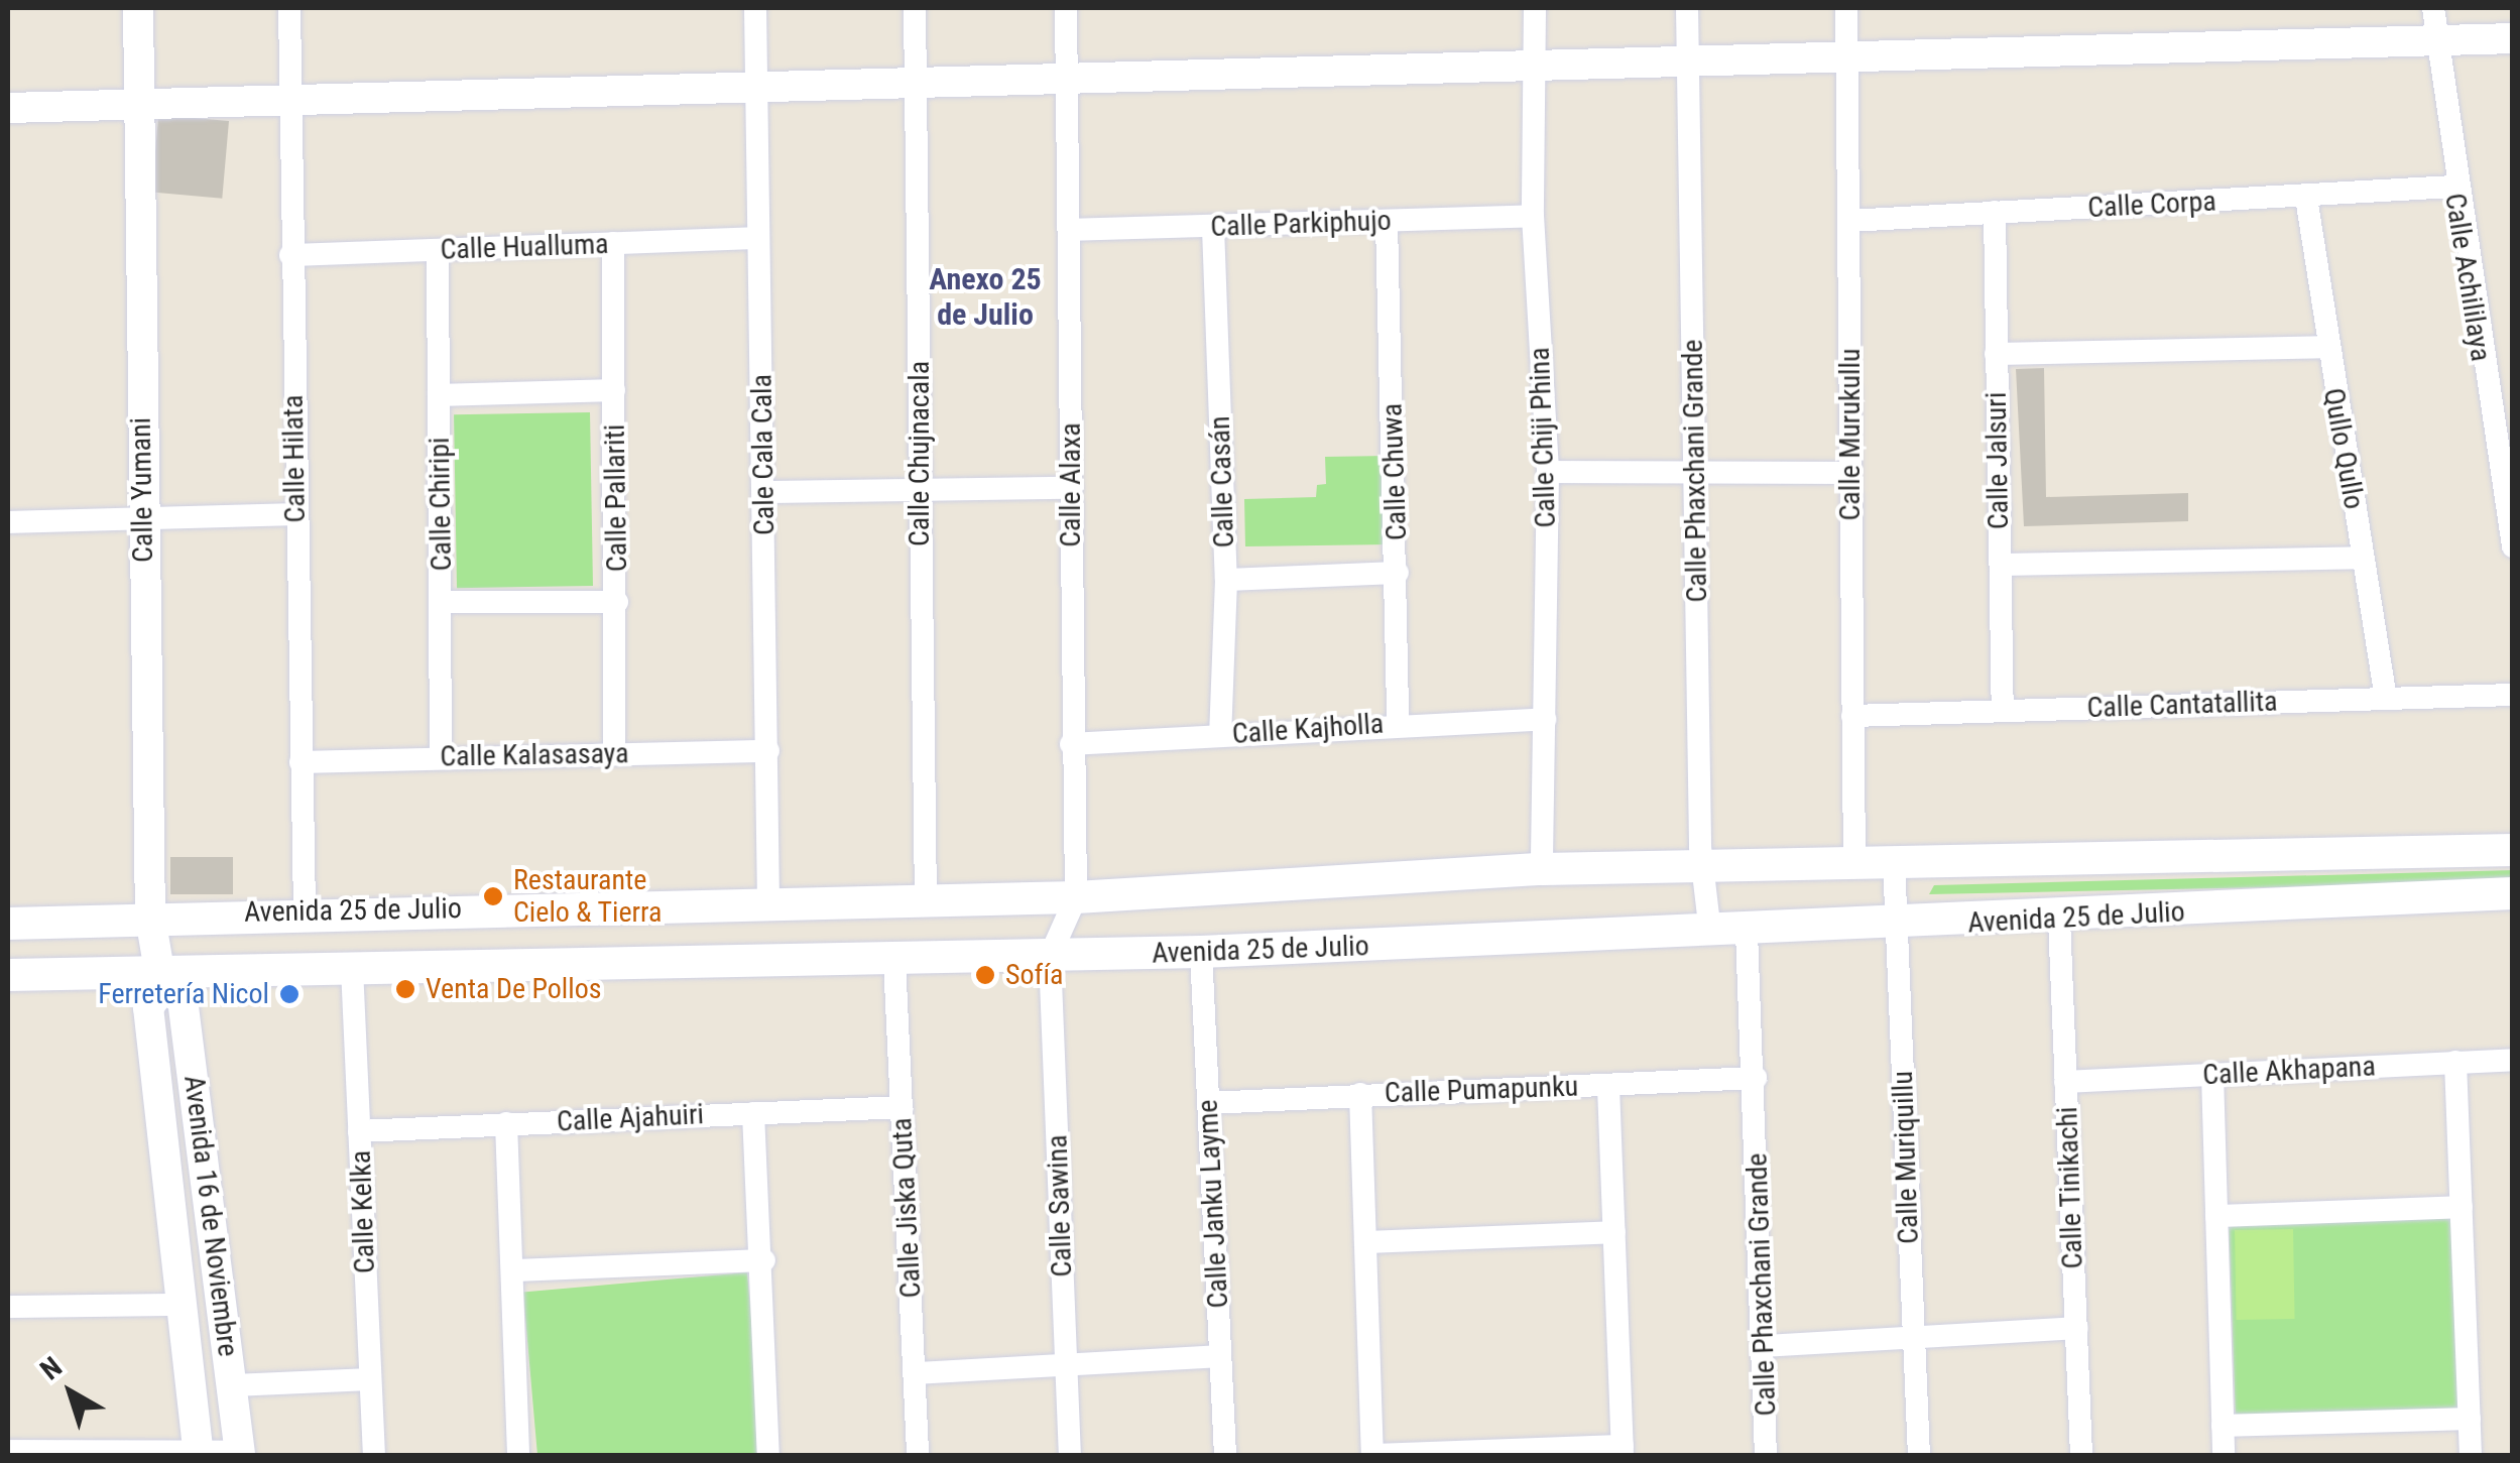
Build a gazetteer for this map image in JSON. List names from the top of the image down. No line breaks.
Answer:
{"streets":{"main road":["Avenida 25 de Julio"],"street":["Calle Corpa","Calle Parkiphujo","Calle Hualluma","Calle Achililaya","Calle Murukullu","Calle Chiji Phina","Qullo Qullo","Calle Chujnacala","Cale Cala Cala","Calle Hilata","Calle Jalsuri","Calle Phaxchani Grande","Calle Chuwa","Calle Casán","Calle Alaxa","Calle Yumani","Calle Pallariti","Calle Chiripi","Calle Cantatallita","Calle Kajholla","Calle Kalasasaya","Calle Akhapana","Calle Pumapunku","Calle Ajahuiri","Calle Muriquillu","Calle Tinikachi","Calle Janku Layme","Calle Sawina","Calle Jiska Quta","Calle Kelka","Avenida 16 de Noviembre"]},"crossings":[["Calle Corpa","Calle Achililaya"],["Calle Corpa","Calle Murukullu"],["Calle Corpa","Qullo Qullo"],["Calle Corpa","Calle Jalsuri"],["Calle Parkiphujo","Calle Chiji Phina"],["Calle Parkiphujo","Calle Chuwa"],["Calle Parkiphujo","Calle Casán"],["Calle Parkiphujo","Calle Alaxa"],["Calle Hualluma","Cale Cala Cala"],["Calle Hualluma","Calle Hilata"],["Calle Hualluma","Calle Pallariti"],["Calle Hualluma","Calle Chiripi"],["Calle Murukullu","Calle Cantatallita"],["Calle Murukullu","Avenida 25 de Julio"],["Calle Chiji Phina","Calle Kajholla"],["Calle Chiji Phina","Avenida 25 de Julio"],["Qullo Qullo","Calle Cantatallita"],["Calle Chujnacala","Avenida 25 de Julio"],["Cale Cala Cala","Calle Kalasasaya"],["Cale Cala Cala","Avenida 25 de Julio"],["Calle Hilata","Calle Kalasasaya"],["Calle Hilata","Avenida 25 de Julio"],["Calle Jalsuri","Calle Cantatallita"],["Calle Phaxchani Grande","Avenida 25 de Julio"],["Calle Phaxchani Grande","Calle Pumapunku"],["Calle Chuwa","Calle Kajholla"],["Calle Casán","Calle Kajholla"],["Calle Alaxa","Calle Kajholla"],["Calle Alaxa","Avenida 25 de Julio"],["Calle Alaxa","Calle Sawina"],["Calle Yumani","Avenida 25 de Julio"],["Calle Yumani","Avenida 16 de Noviembre"],["Calle Pallariti","Calle Kalasasaya"],["Calle Chiripi","Calle Kalasasaya"],["Avenida 25 de Julio","Calle Muriquillu"],["Avenida 25 de Julio","Calle Tinikachi"],["Avenida 25 de Julio","Calle Janku Layme"],["Avenida 25 de Julio","Calle Sawina"],["Avenida 25 de Julio","Calle Jiska Quta"],["Avenida 25 de Julio","Calle Kelka"],["Avenida 25 de Julio","Avenida 16 de Noviembre"],["Calle Akhapana","Calle Tinikachi"],["Calle Pumapunku","Calle Janku Layme"],["Calle Ajahuiri","Calle Jiska Quta"],["Calle Ajahuiri","Calle Kelka"]],"districts":["Anexo 25 de Julio"],"places":["Restaurante Cielo & Tierra","Sofía","Venta De Pollos","Ferretería Nicol"],"north":"top left"}
